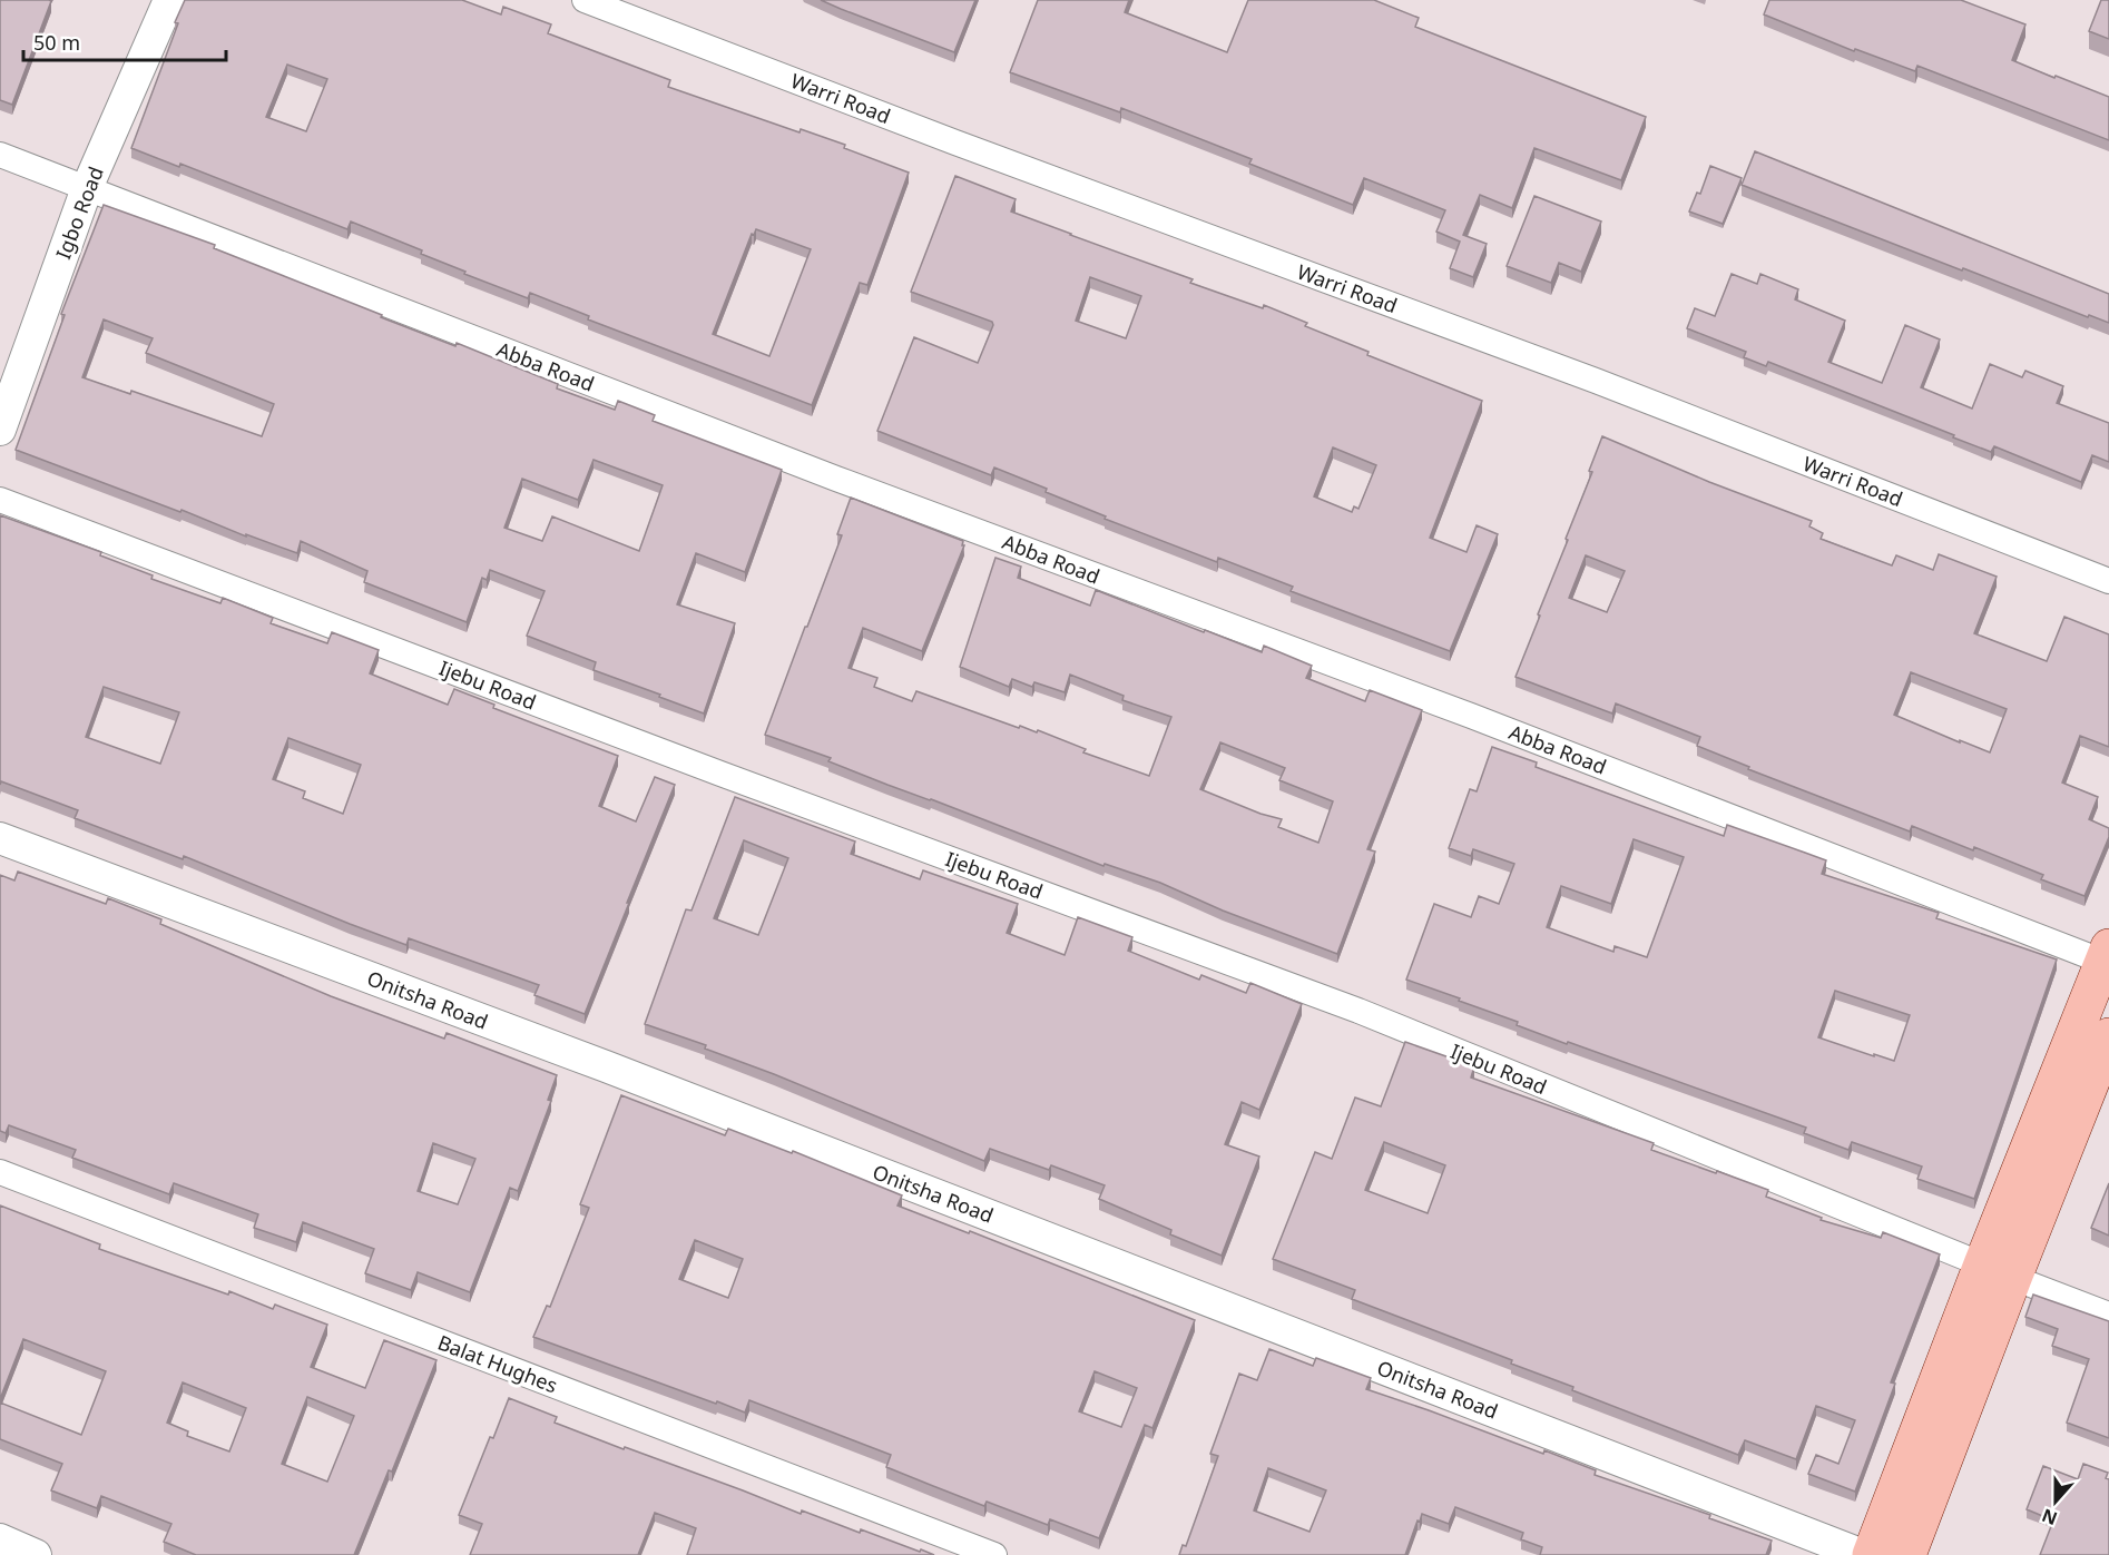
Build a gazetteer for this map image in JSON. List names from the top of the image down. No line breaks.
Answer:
{"streets":{"street":["Warri Road","Igbo Road","Abba Road","Ijebu Road","Onitsha Road","Balat Hughes"]},"crossings":[["Igbo Road","Abba Road"]],"scale_bar":"50 m","north":"bottom"}
